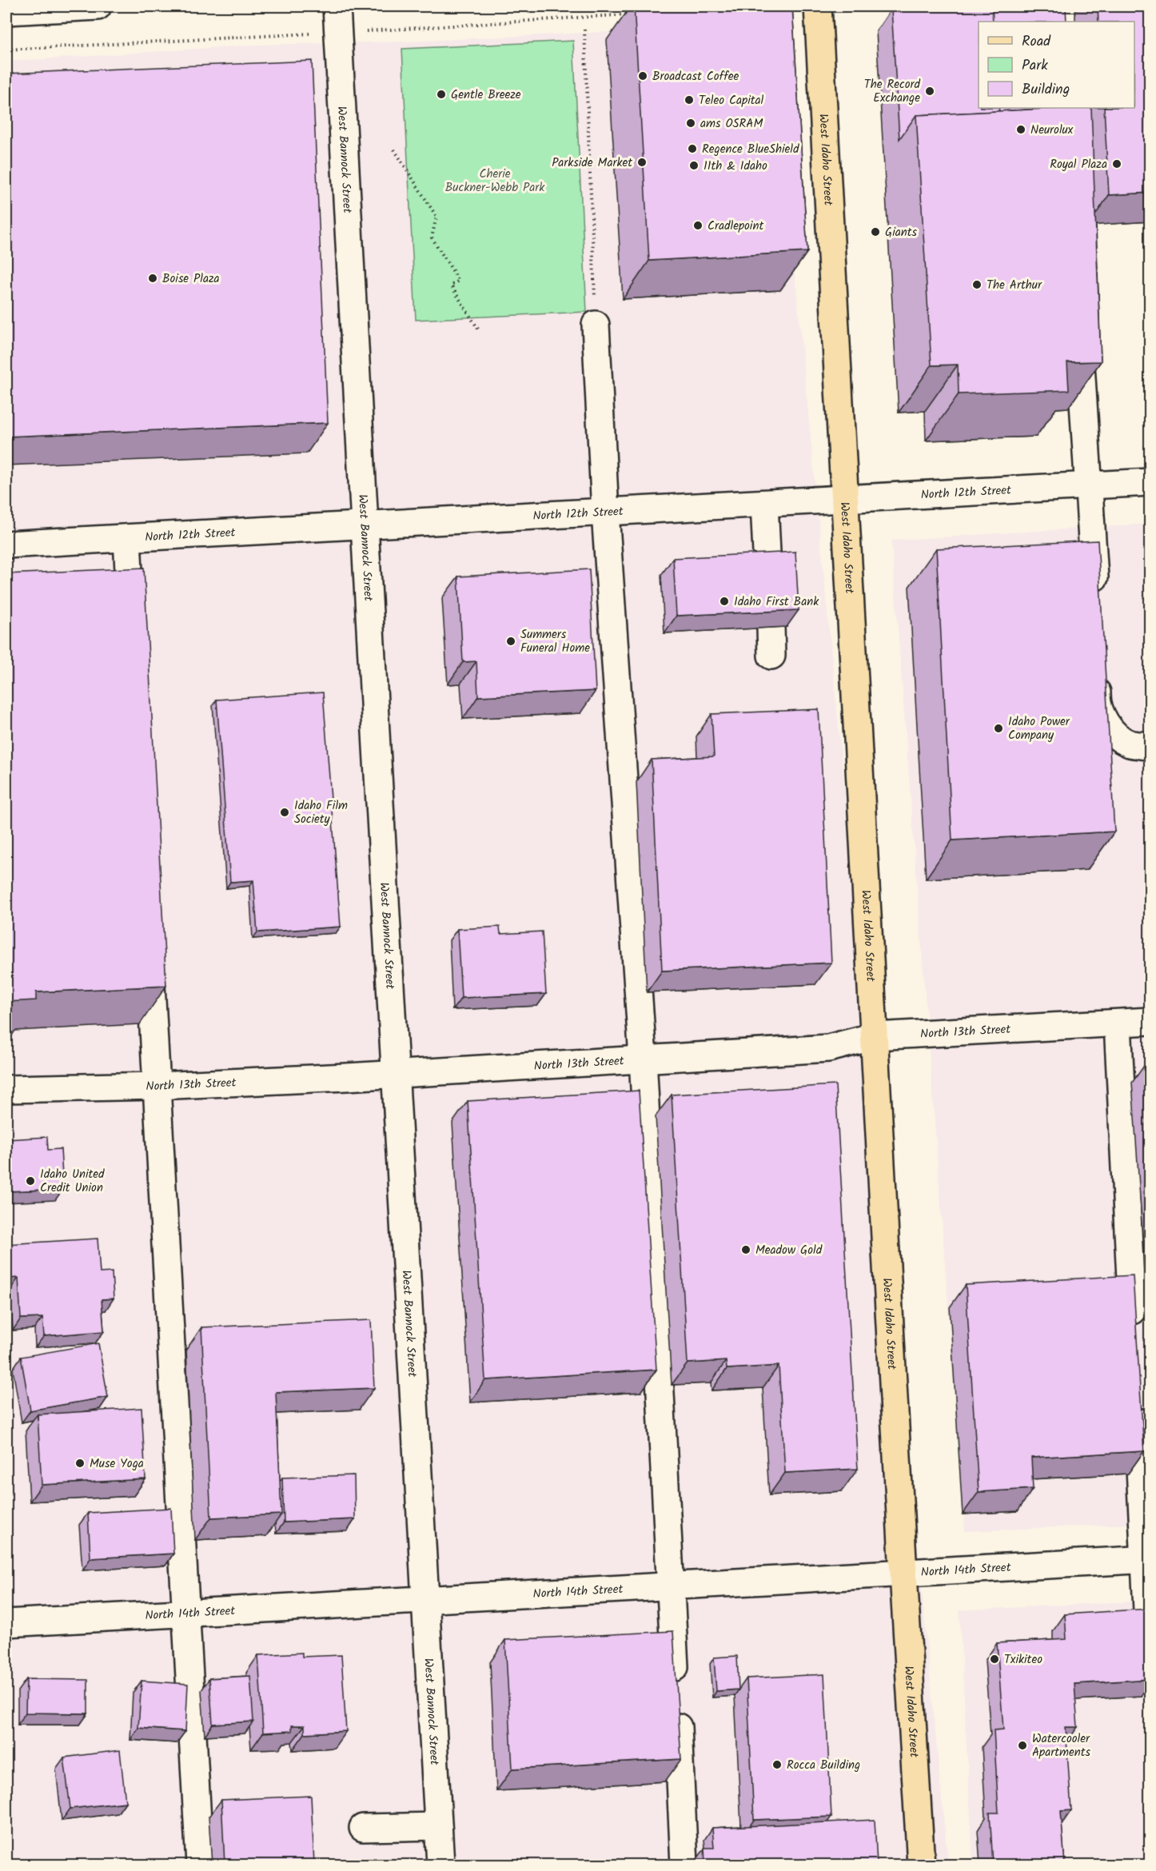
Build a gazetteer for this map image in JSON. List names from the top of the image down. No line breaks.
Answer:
{"streets":{"main road":["West Idaho Street"],"street":["West Bannock Street","North 12th Street","North 13th Street","North 14th Street"]},"crossings":[["West Bannock Street","North 12th Street"],["West Bannock Street","North 13th Street"],["West Bannock Street","North 14th Street"],["West Idaho Street","North 12th Street"],["West Idaho Street","North 13th Street"],["West Idaho Street","North 14th Street"]],"parks":["Cherie Buckner-Webb Park"],"places":["Broadcast Coffee","The Record Exchange","Gentle Breeze","Teleo Capital","ams OSRAM","Neurolux","Regence BlueShield","Parkside Market","Royal Plaza","11th & Idaho","Cradlepoint","Giants","Boise Plaza","The Arthur","Idaho First Bank","Summers Funeral Home","Idaho Power Company","Idaho Film Society","Idaho United Credit Union","Meadow Gold","Muse Yoga","Txikiteo","Watercooler Apartments","Rocca Building"],"legend":["Road","Park","Building"]}
